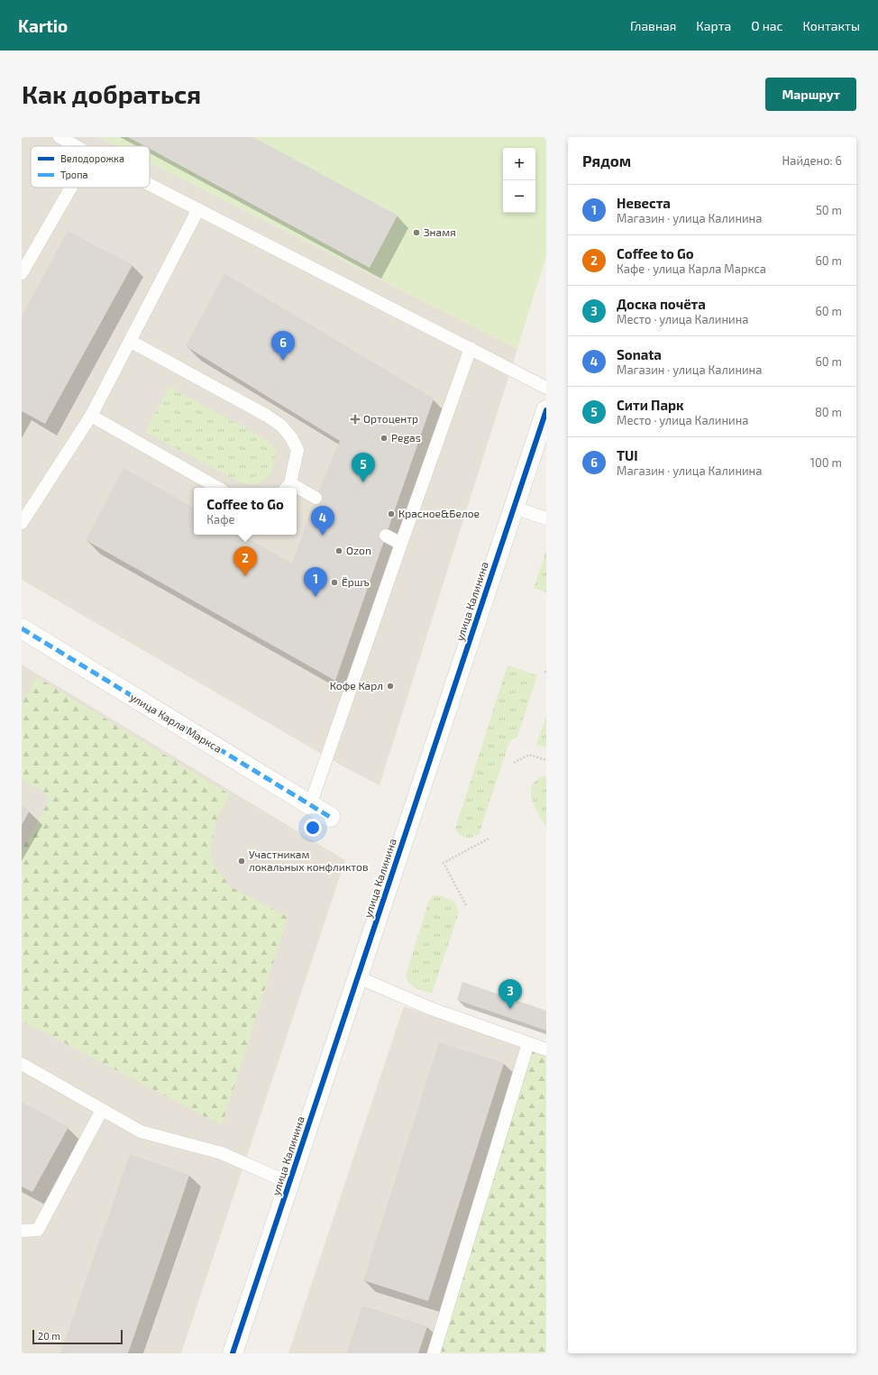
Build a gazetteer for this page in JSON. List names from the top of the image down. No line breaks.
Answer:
{"streets":{"street":["улица Калинина","улица Карла Маркса"]},"places":{"other":["Знамя","Pegas","Красное&Белое","Ozon","Ёршъ","Кофе Карл","Участникам локальных конфликтов"],"health":["Ортоцентр"]},"legend":["Велодорожка","Тропа"],"scale_bar":"20 m","page":{"header":"Kartio","nav":["Главная","Карта","О нас","Контакты"],"buttons":"Маршрут","title":"Как добраться","heading":["Рядом","Найдено: 6"],"map_buttons":["+","−"],"list":[{"mark":"1","name":"Невеста","note":"Магазин · улица Калинина","value":"50 m"},{"mark":"2","name":"Coffee to Go","note":"Кафе · улица Карла Маркса","value":"60 m"},{"mark":"3","name":"Доска почёта","note":"Место · улица Калинина","value":"60 m"},{"mark":"4","name":"Sonata","note":"Магазин · улица Калинина","value":"60 m"},{"mark":"5","name":"Сити Парк","note":"Место · улица Калинина","value":"80 m"},{"mark":"6","name":"TUI","note":"Магазин · улица Калинина","value":"100 m"}],"pins":["6","5","4","2","1","3"],"popup":["Coffee to Go","Кафе"],"scale":"20 m"}}
